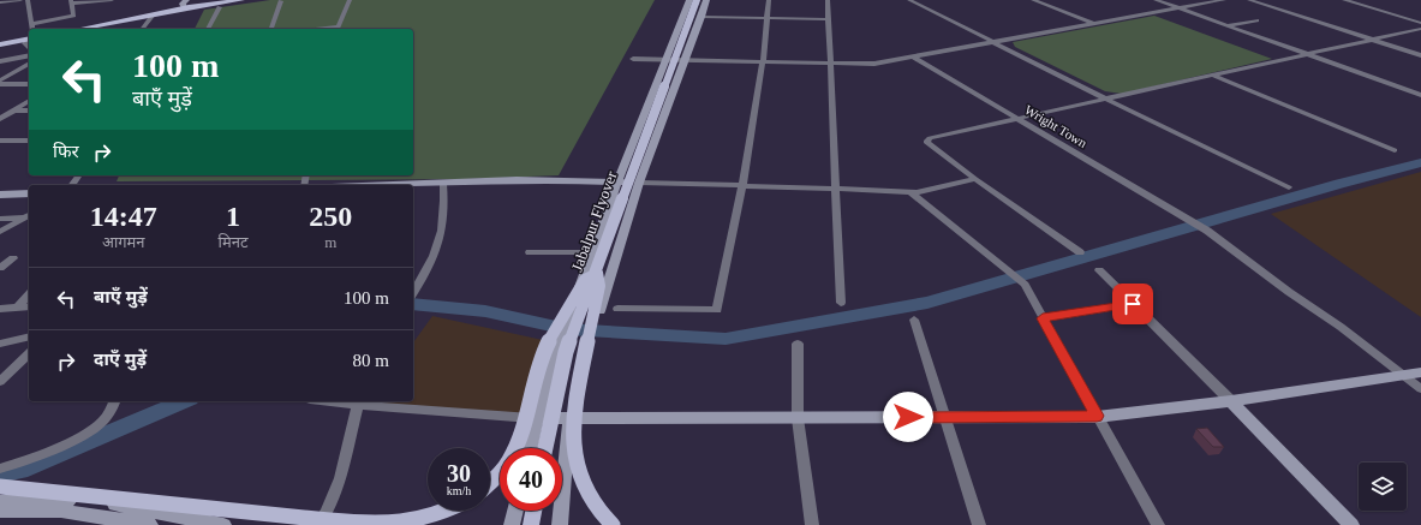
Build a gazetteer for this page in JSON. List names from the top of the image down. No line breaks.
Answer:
{"streets":{"main road":["Jabalpur Flyover"],"street":["Wright Town"]},"page":{"turn":["100 m","बाएँ मुड़ें"],"then":"फिर","eta":["14:47","आगमन","1","मिनट","250","m"],"list":[{"name":"बाएँ मुड़ें","value":"100 m"},{"name":"दाएँ मुड़ें","value":"80 m"}],"speed":"30 km/h","limit":"40"}}
